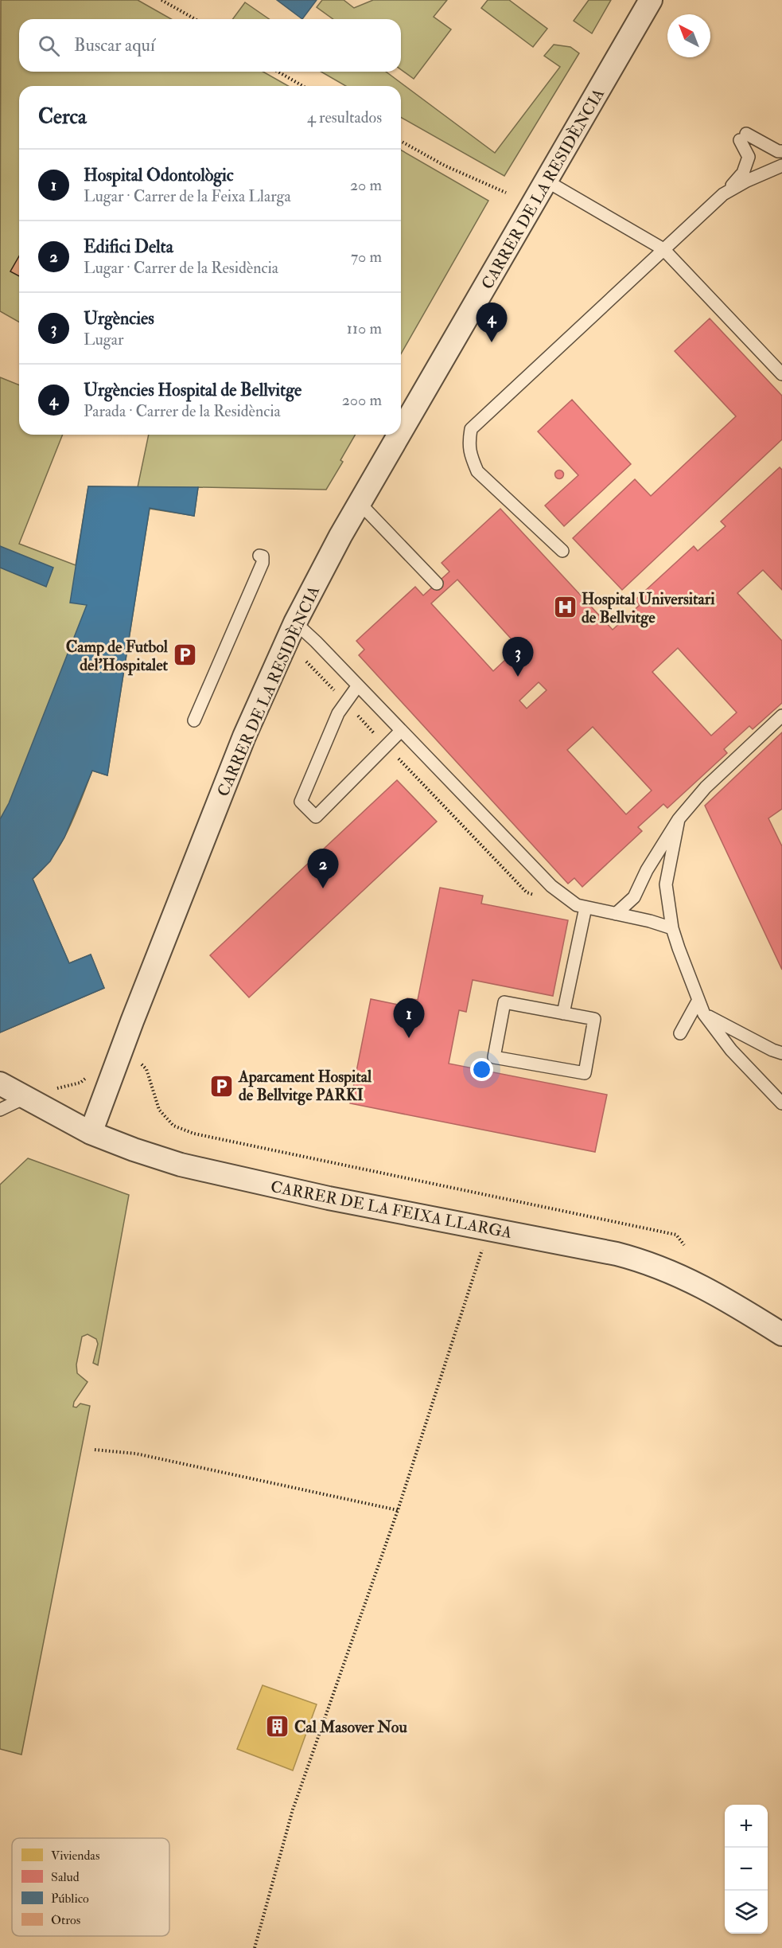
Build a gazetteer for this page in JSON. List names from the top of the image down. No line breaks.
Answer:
{"streets":{"street":["CARRER DE LA RESIDÈNCIA","CARRER DE LA FEIXA LLARGA"]},"crossings":[["CARRER DE LA RESIDÈNCIA","CARRER DE LA FEIXA LLARGA"]],"places":{"hospital":["Hospital Universitari de Bellvitge"],"parking":["Camp de Futbol del'Hospitalet","Aparcament Hospital de Bellvitge PARKI"],"building":["Cal Masover Nou"]},"legend":["Viviendas","Salud","Público","Otros"],"north":"top left","page":{"search":"Buscar aquí","heading":["Cerca","4 resultados"],"list":[{"mark":"1","name":"Hospital Odontològic","note":"Lugar · Carrer de la Feixa Llarga","value":"20 m"},{"mark":"2","name":"Edifici Delta","note":"Lugar · Carrer de la Residència","value":"70 m"},{"mark":"3","name":"Urgències","note":"Lugar","value":"110 m"},{"mark":"4","name":"Urgències Hospital de Bellvitge","note":"Parada · Carrer de la Residència","value":"200 m"}],"pins":["4","3","2","1"],"map_buttons":["+","−"]}}
